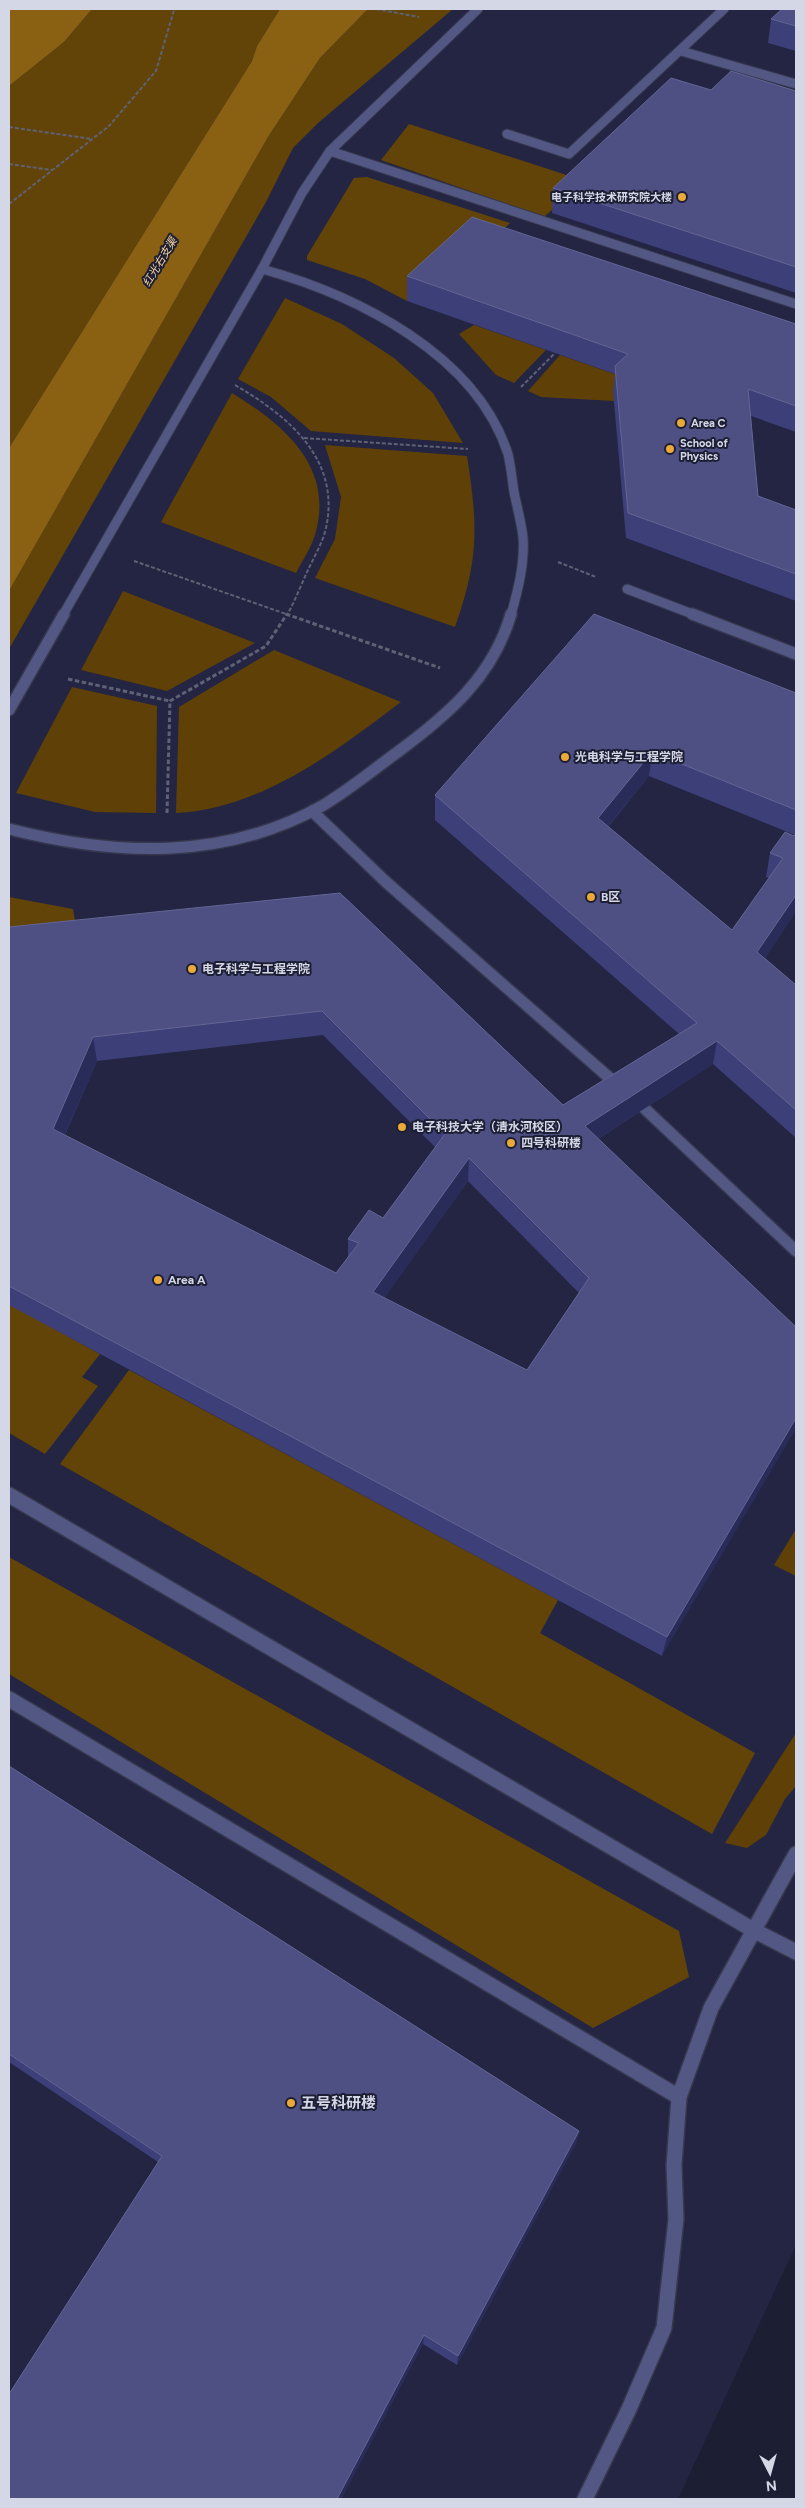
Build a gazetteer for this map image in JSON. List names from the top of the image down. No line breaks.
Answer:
{"water":["红光右支渠"],"places":["电子科学技术研究院大楼","Area C","School of Physics","光电科学与工程学院","B区","电子科学与工程学院","电子科技大学（清水河校区）","四号科研楼","Area A","五号科研楼"],"north":"bottom"}
